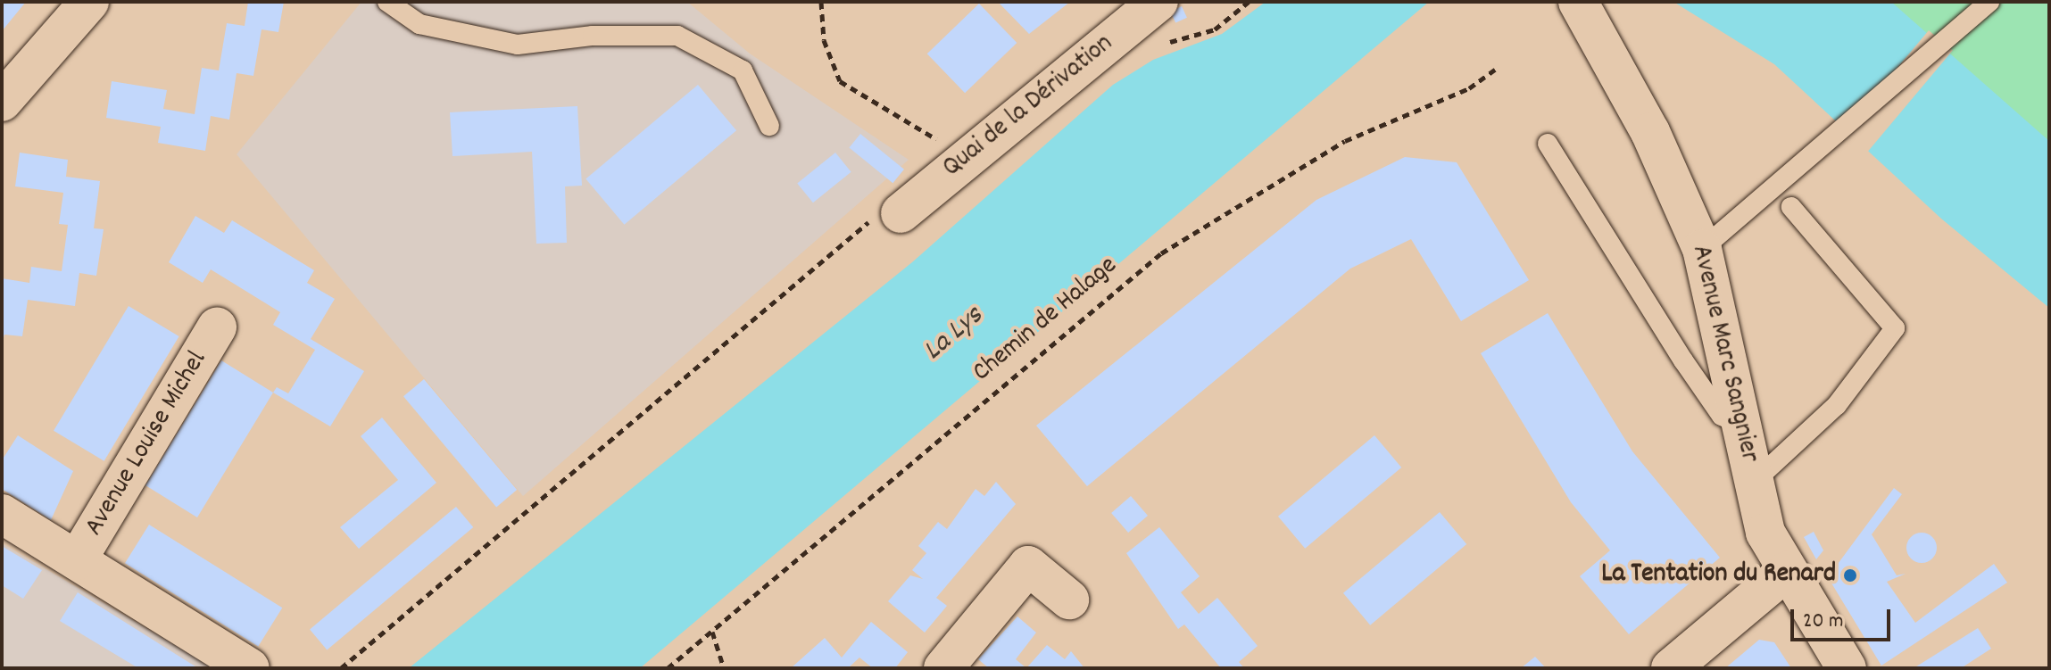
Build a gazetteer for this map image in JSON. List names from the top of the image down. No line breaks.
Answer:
{"streets":{"street":["Quai de la Dérivation","Avenue Marc Sangnier","Avenue Louise Michel"],"path":["Chemin de Halage"]},"water":["La Lys"],"places":["La Tentation du Renard"],"scale_bar":"20 m"}
